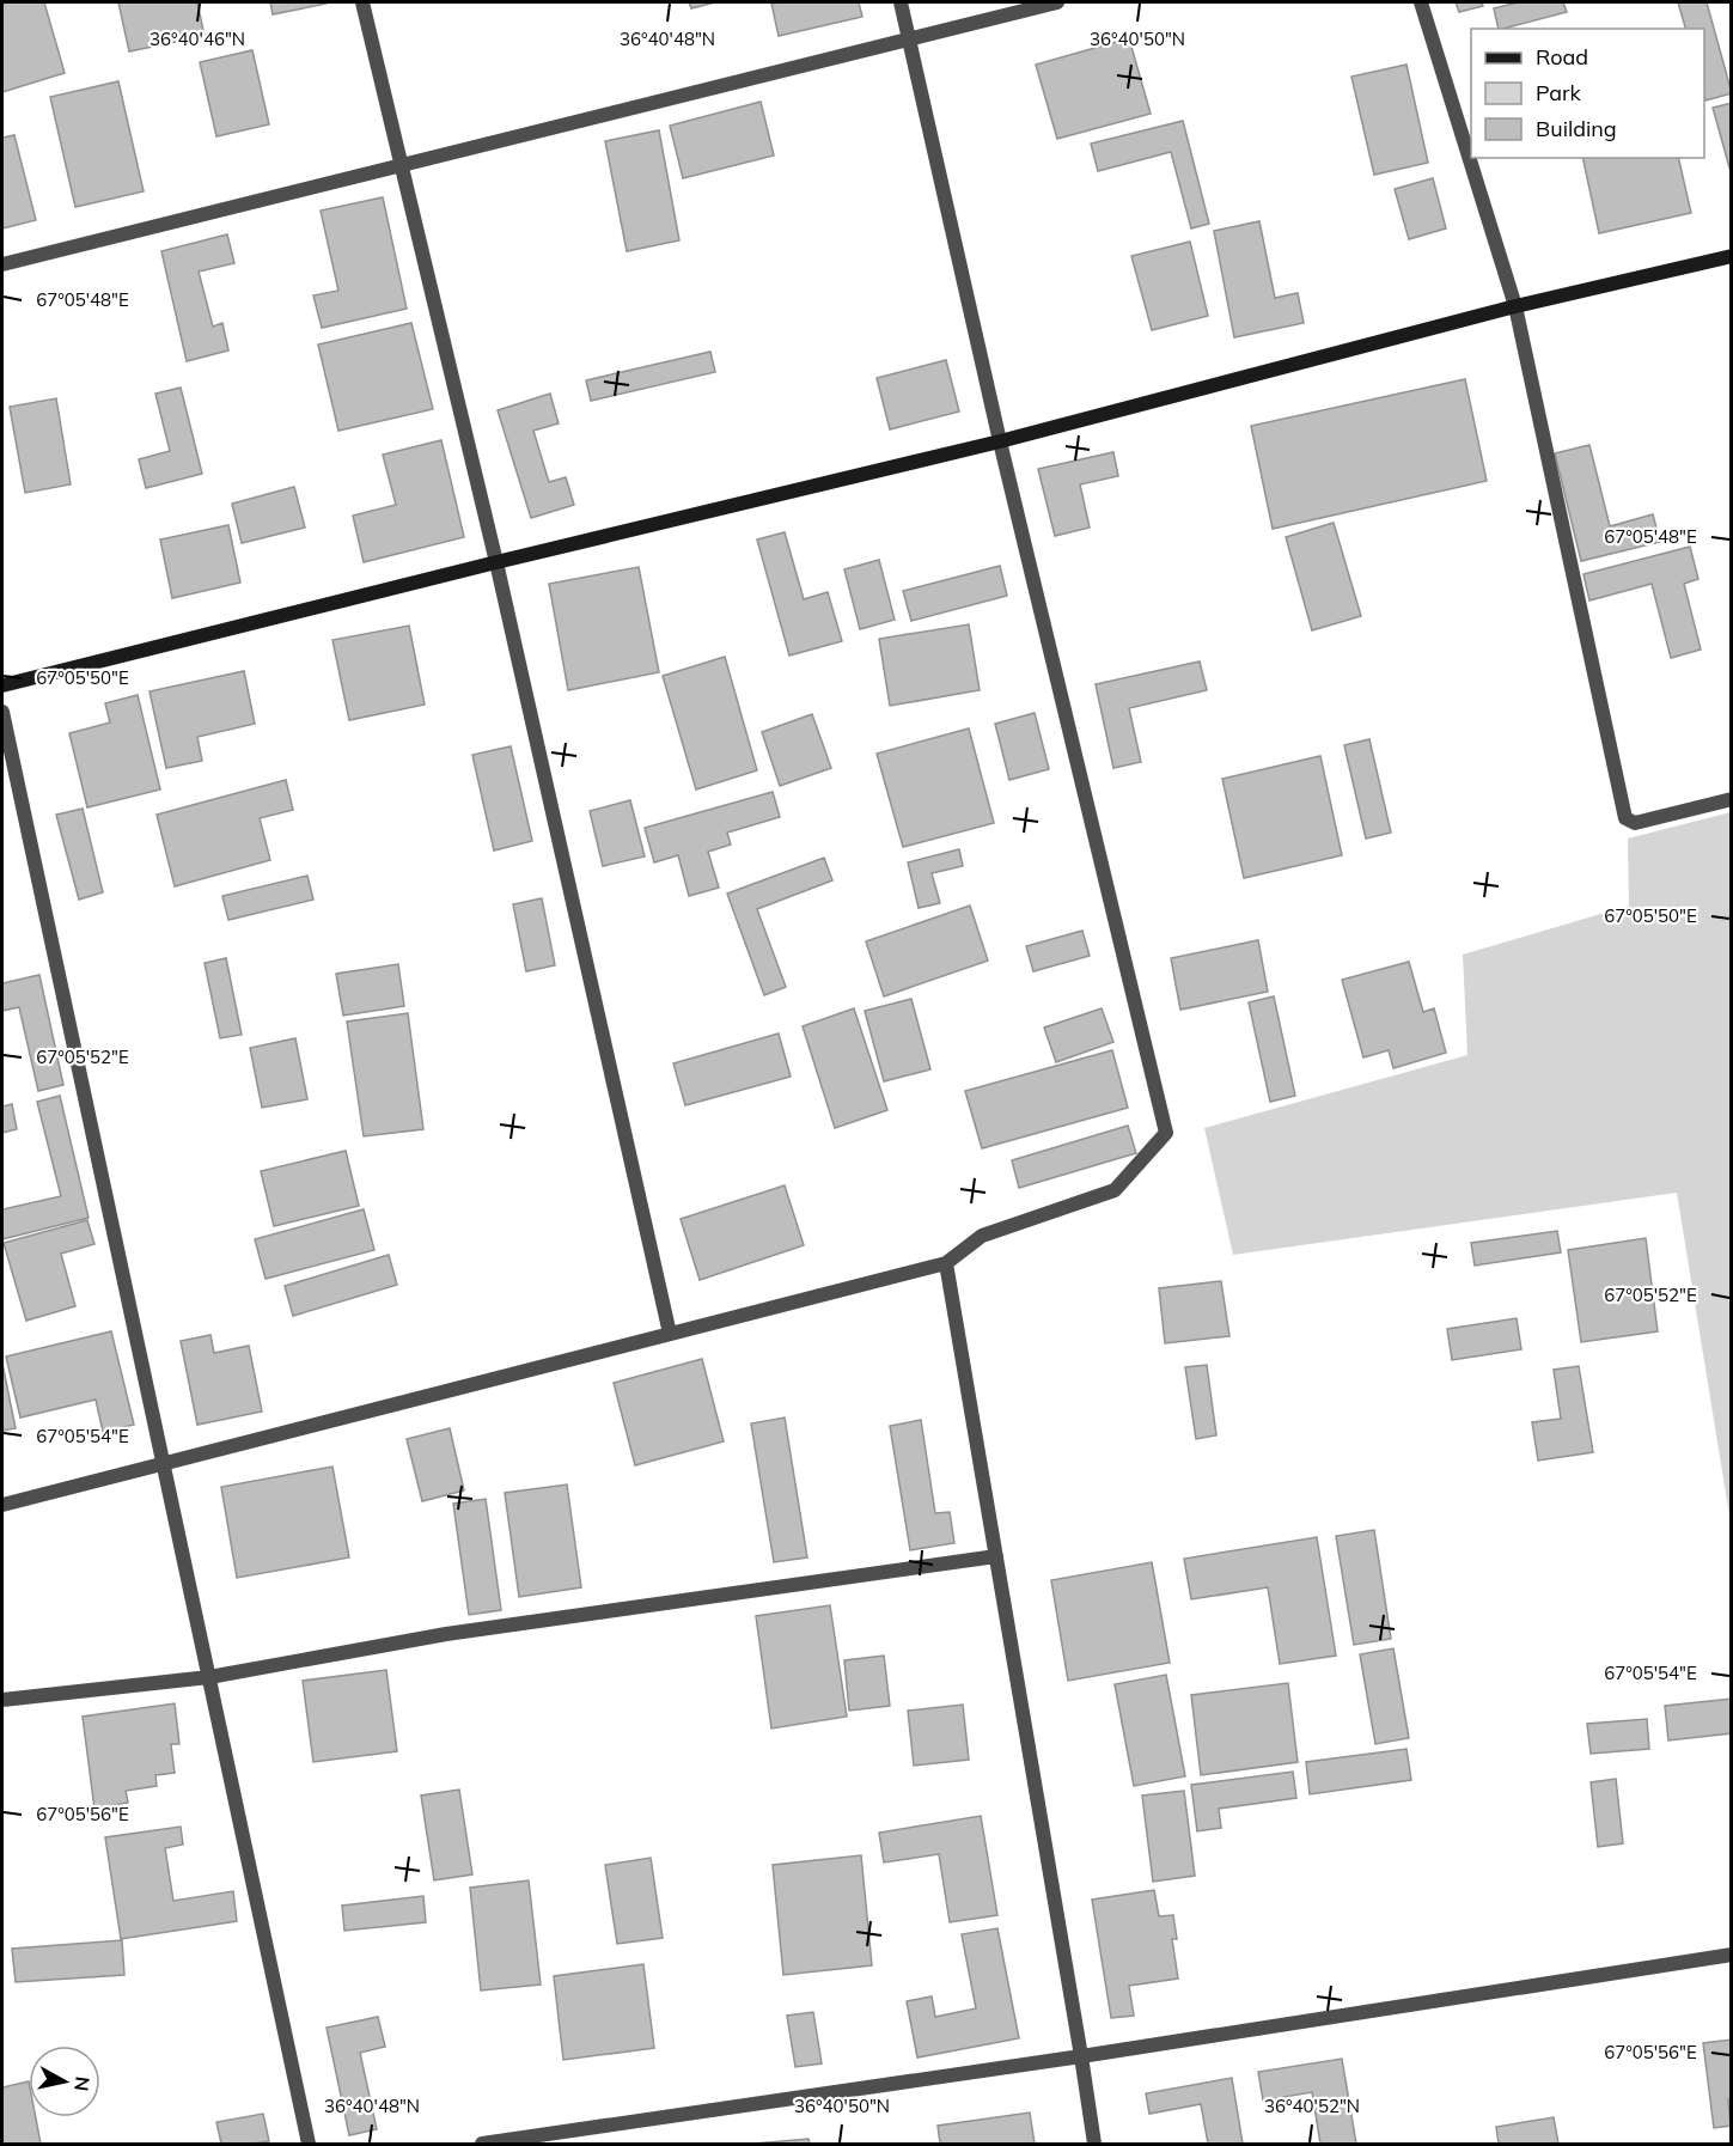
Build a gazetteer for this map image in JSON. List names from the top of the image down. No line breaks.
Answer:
{"legend":["Road","Park","Building"],"north":"right","coordinates":["36°40'46\"N","36°40'48\"N","36°40'50\"N","67°05'48\"E","67°05'50\"E","67°05'52\"E","67°05'54\"E","67°05'56\"E","36°40'52\"N"]}
